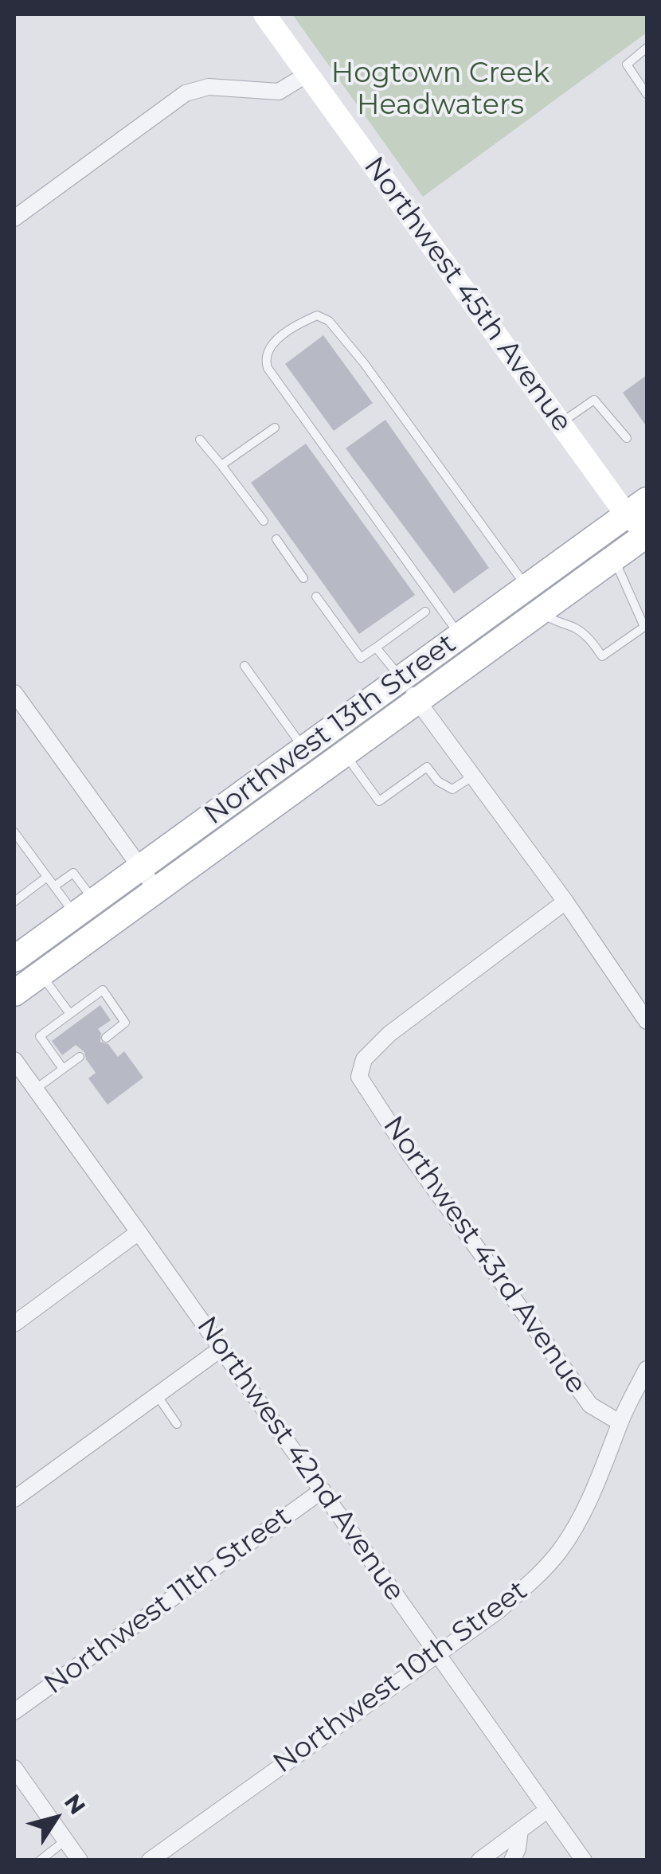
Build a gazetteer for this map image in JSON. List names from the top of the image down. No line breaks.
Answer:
{"streets":{"main road":["Northwest 13th Street"],"street":["Northwest 45th Avenue","Northwest 43rd Avenue","Northwest 42nd Avenue","Northwest 11th Street","Northwest 10th Street"]},"crossings":[["Northwest 45th Avenue","Northwest 13th Street"],["Northwest 43rd Avenue","Northwest 10th Street"],["Northwest 42nd Avenue","Northwest 11th Street"],["Northwest 42nd Avenue","Northwest 10th Street"]],"parks":["Hogtown Creek Headwaters"],"north":"top right"}
